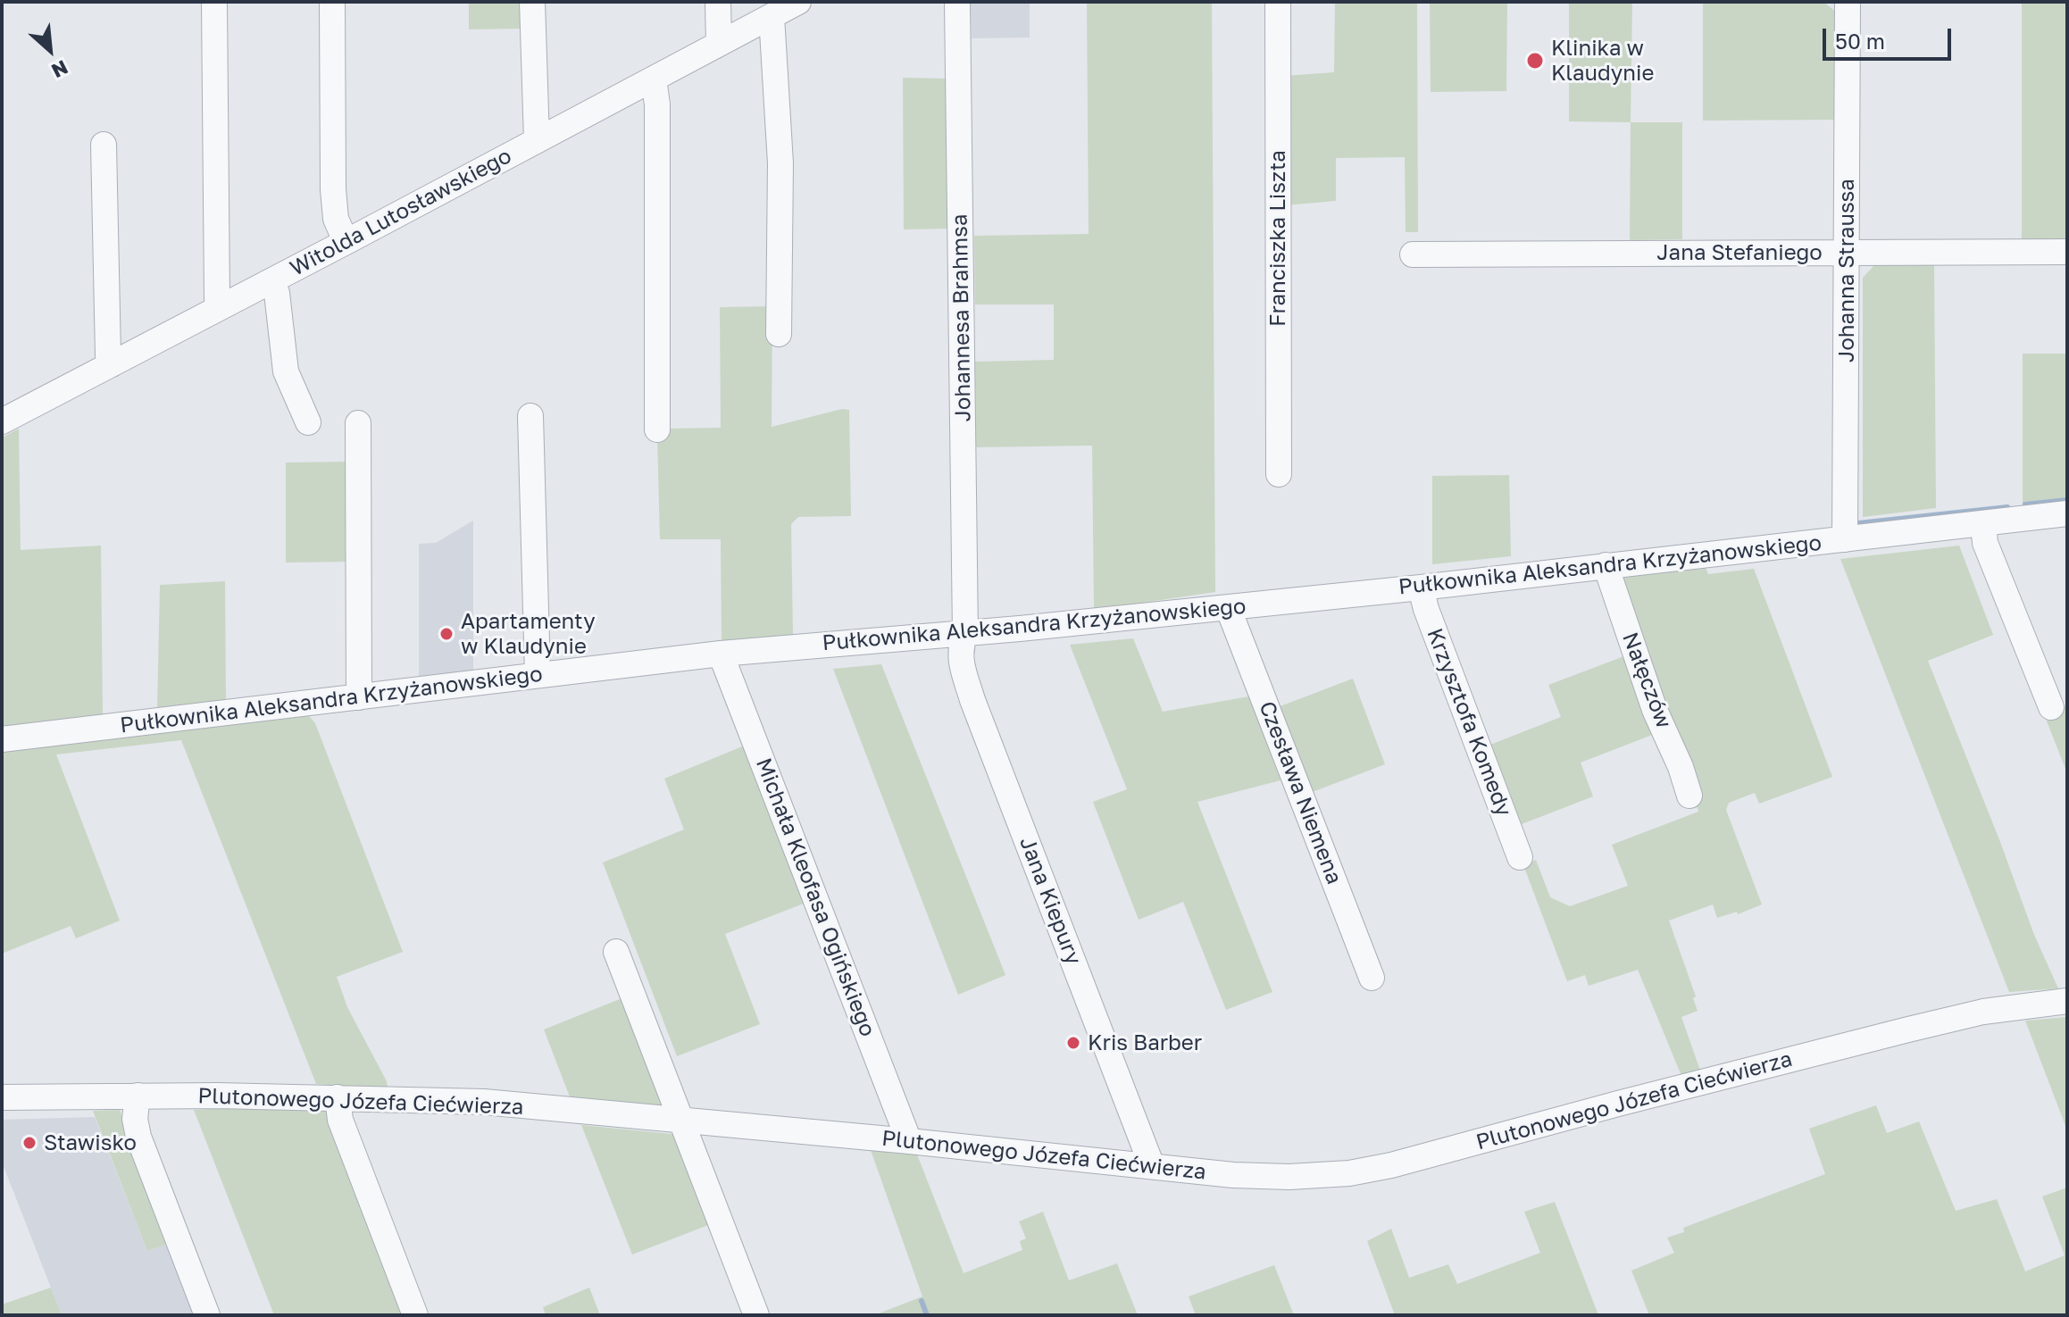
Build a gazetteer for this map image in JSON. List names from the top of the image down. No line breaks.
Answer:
{"streets":{"street":["Witolda Lutosławskiego","Franciszka Liszta","Jana Stefaniego","Johanna Straussa","Johannesa Brahmsa","Pułkownika Aleksandra Krzyżanowskiego","Nałęczów","Krzysztofa Komedy","Czesława Niemena","Michała Kleofasa Ogińskiego","Jana Kiepury","Plutonowego Józefa Ciećwierza"]},"crossings":[["Jana Stefaniego","Johanna Straussa"],["Johanna Straussa","Pułkownika Aleksandra Krzyżanowskiego"],["Johannesa Brahmsa","Pułkownika Aleksandra Krzyżanowskiego"],["Johannesa Brahmsa","Jana Kiepury"],["Pułkownika Aleksandra Krzyżanowskiego","Nałęczów"],["Pułkownika Aleksandra Krzyżanowskiego","Krzysztofa Komedy"],["Pułkownika Aleksandra Krzyżanowskiego","Czesława Niemena"],["Pułkownika Aleksandra Krzyżanowskiego","Michała Kleofasa Ogińskiego"],["Pułkownika Aleksandra Krzyżanowskiego","Jana Kiepury"],["Michała Kleofasa Ogińskiego","Plutonowego Józefa Ciećwierza"],["Jana Kiepury","Plutonowego Józefa Ciećwierza"]],"places":["Klinika w Klaudynie","Apartamenty w Klaudynie","Kris Barber","Stawisko"],"scale_bar":"50 m","north":"bottom right"}
